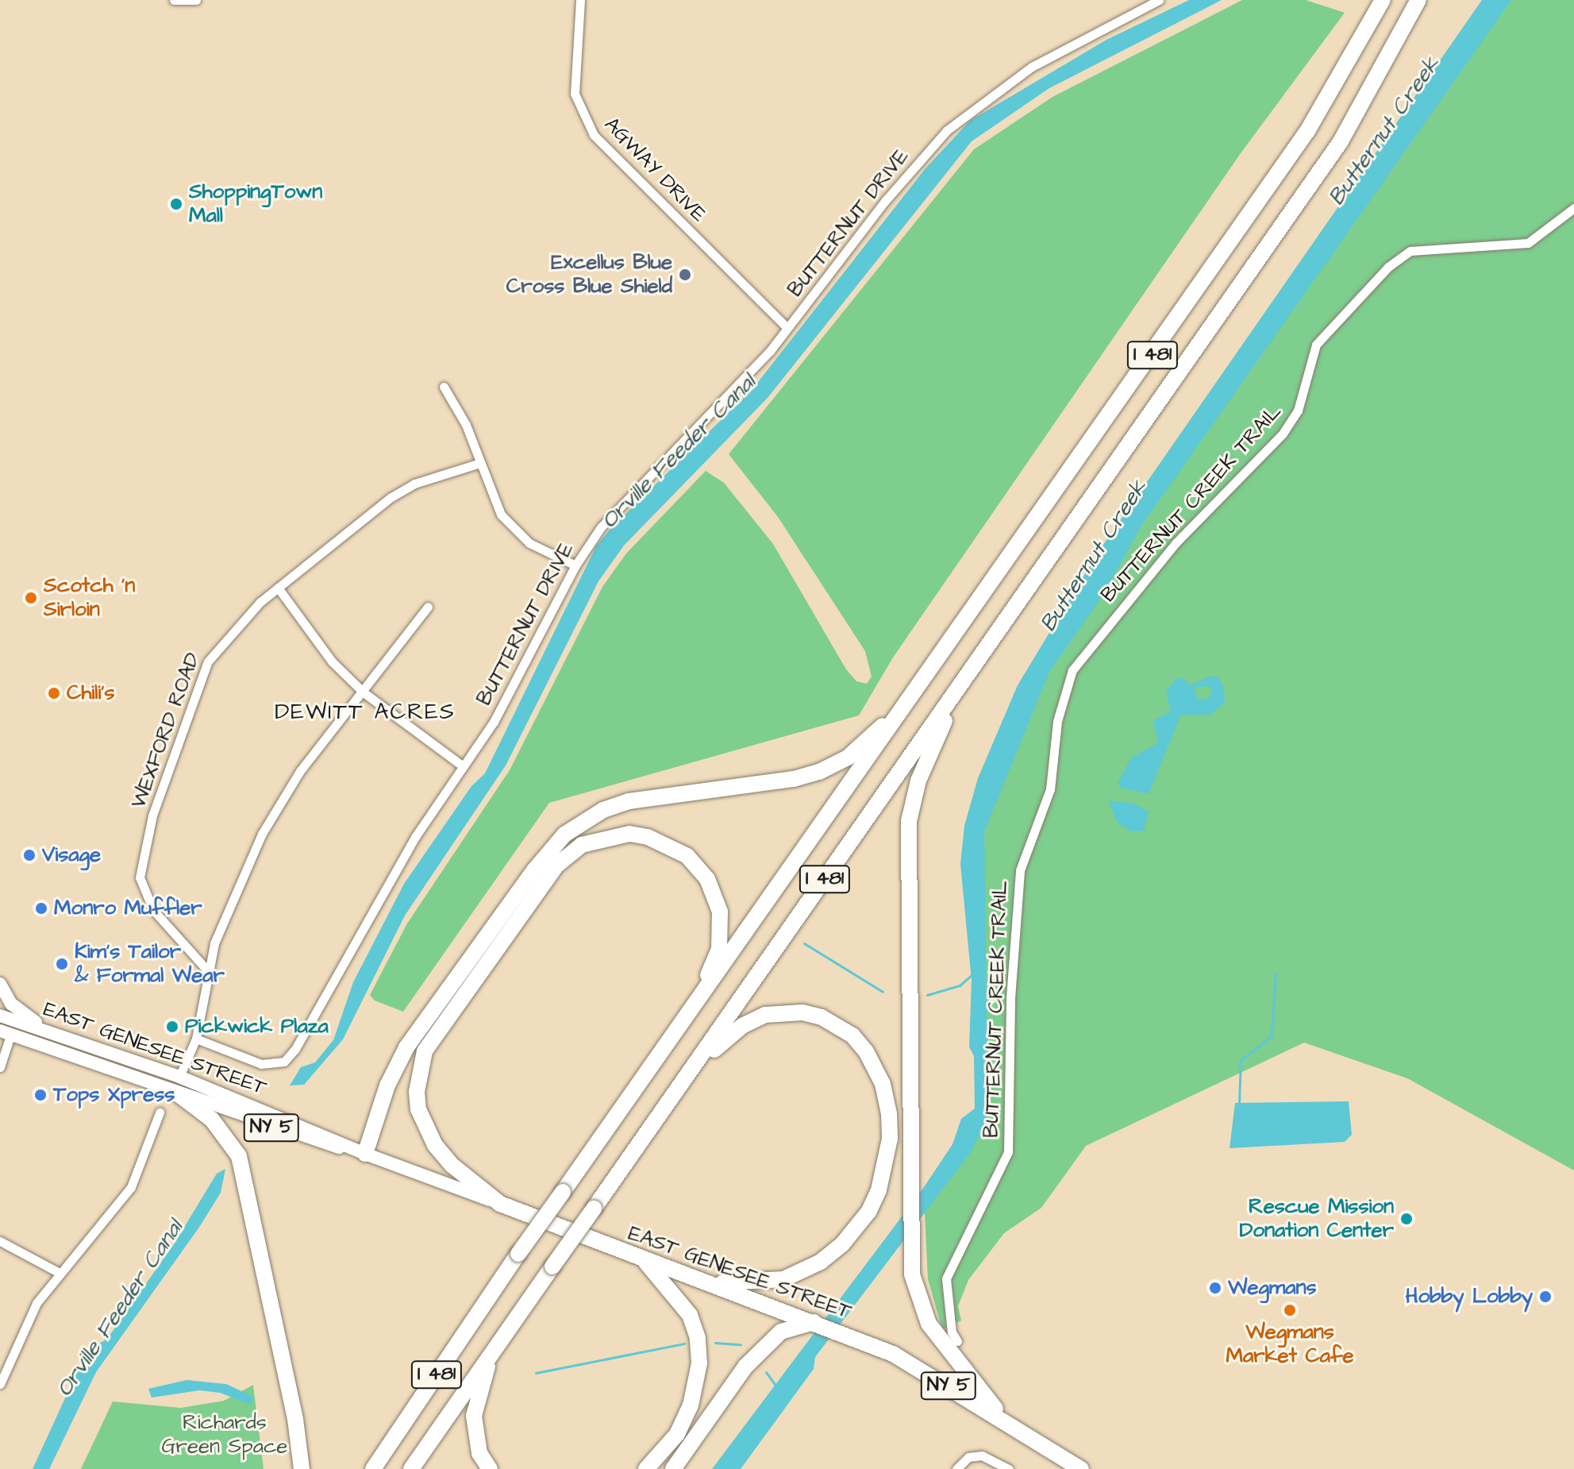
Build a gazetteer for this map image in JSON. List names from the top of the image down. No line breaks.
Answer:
{"streets":{"highway":["I 481","EAST GENESEE STREET","NY 5"],"street":["AGWAY DRIVE","BUTTERNUT DRIVE","BUTTERNUT CREEK TRAIL","WEXFORD ROAD"]},"crossings":[["AGWAY DRIVE","BUTTERNUT DRIVE"],["EAST GENESEE STREET","NY 5"]],"districts":["DEWITT ACRES"],"water":["Butternut Creek","Orville Feeder Canal"],"parks":["Richards Green Space"],"places":["ShoppingTown Mall","Excellus Blue Cross Blue Shield","Scotch 'n Sirloin","Chili's","Visage","Monro Muffler","Kim's Tailor & Formal Wear","Pickwick Plaza","Tops Xpress","Rescue Mission Donation Center","Wegmans","Hobby Lobby","Wegmans Market Cafe"]}
